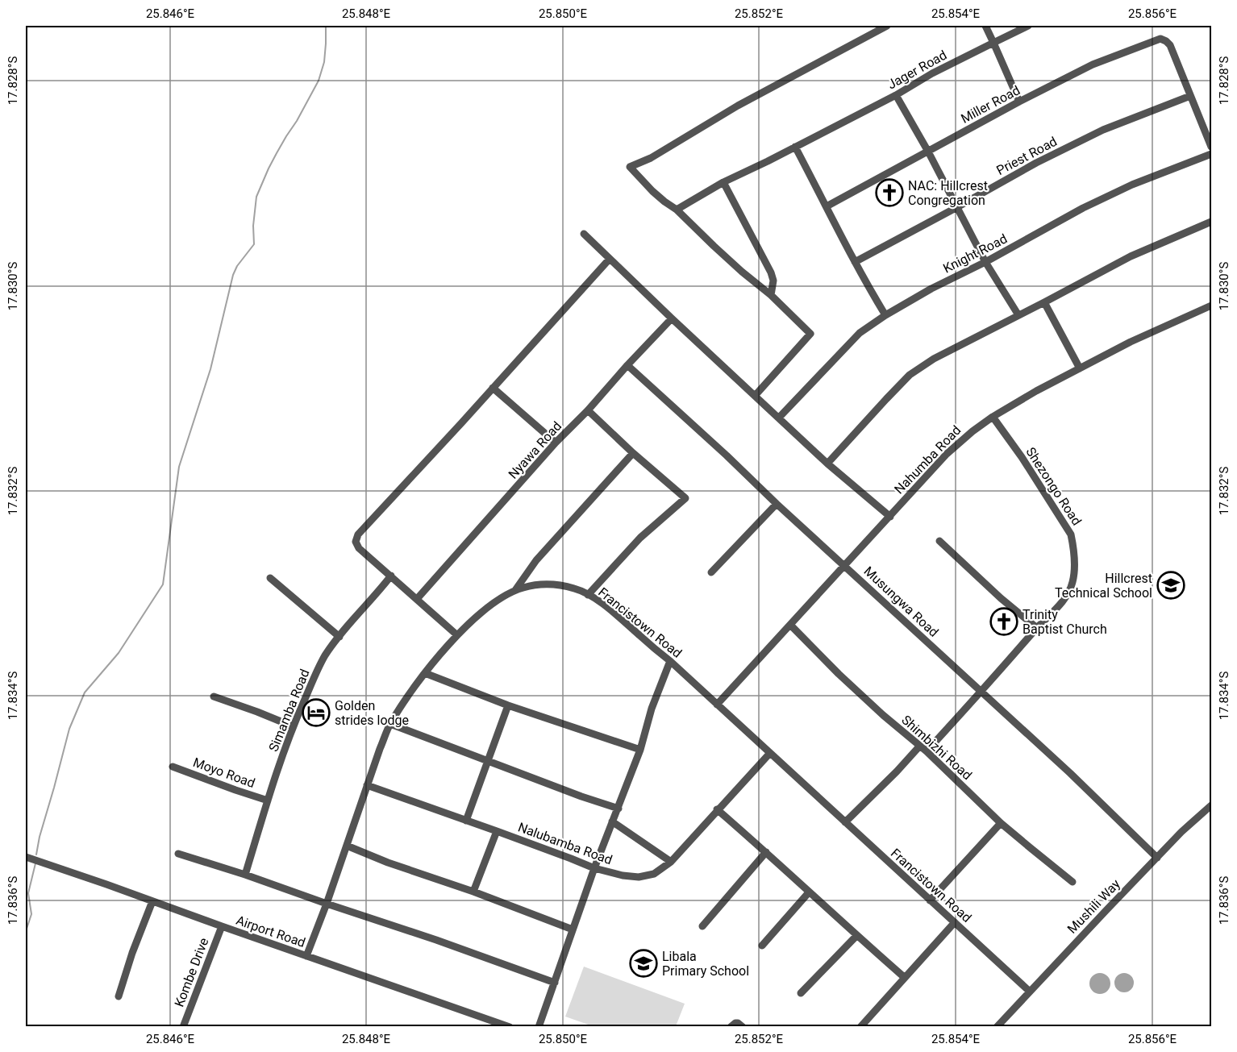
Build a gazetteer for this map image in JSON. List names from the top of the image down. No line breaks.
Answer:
{"streets":{"street":["Jager Road","Miller Road","Priest Road","Knight Road","Nyawa Road","Nahumba Road","Shezongo Road","Musungwa Road","Francistown Road","Simamba Road","Shimbizhi Road","Moyo Road","Nalubamba Road","Mushili Way","Airport Road","Kombe Drive"]},"crossings":[["Miller Road","Priest Road"],["Nyawa Road","Musungwa Road"],["Nahumba Road","Shezongo Road"],["Nahumba Road","Musungwa Road"],["Nahumba Road","Francistown Road"],["Nahumba Road","Shimbizhi Road"],["Shezongo Road","Musungwa Road"],["Shezongo Road","Shimbizhi Road"],["Musungwa Road","Mushili Way"],["Francistown Road","Nalubamba Road"],["Francistown Road","Mushili Way"],["Francistown Road","Airport Road"],["Simamba Road","Moyo Road"],["Airport Road","Kombe Drive"]],"places":{"church":["NAC: Hillcrest Congregation","Trinity Baptist Church"],"school or university":["Hillcrest Technical School","Libala Primary School"],"hotel":["Golden strides lodge"]},"coordinates":["25.846°E","25.848°E","25.850°E","25.852°E","25.854°E","25.856°E","17.828°S","17.830°S","17.832°S","17.834°S","17.836°S"]}
